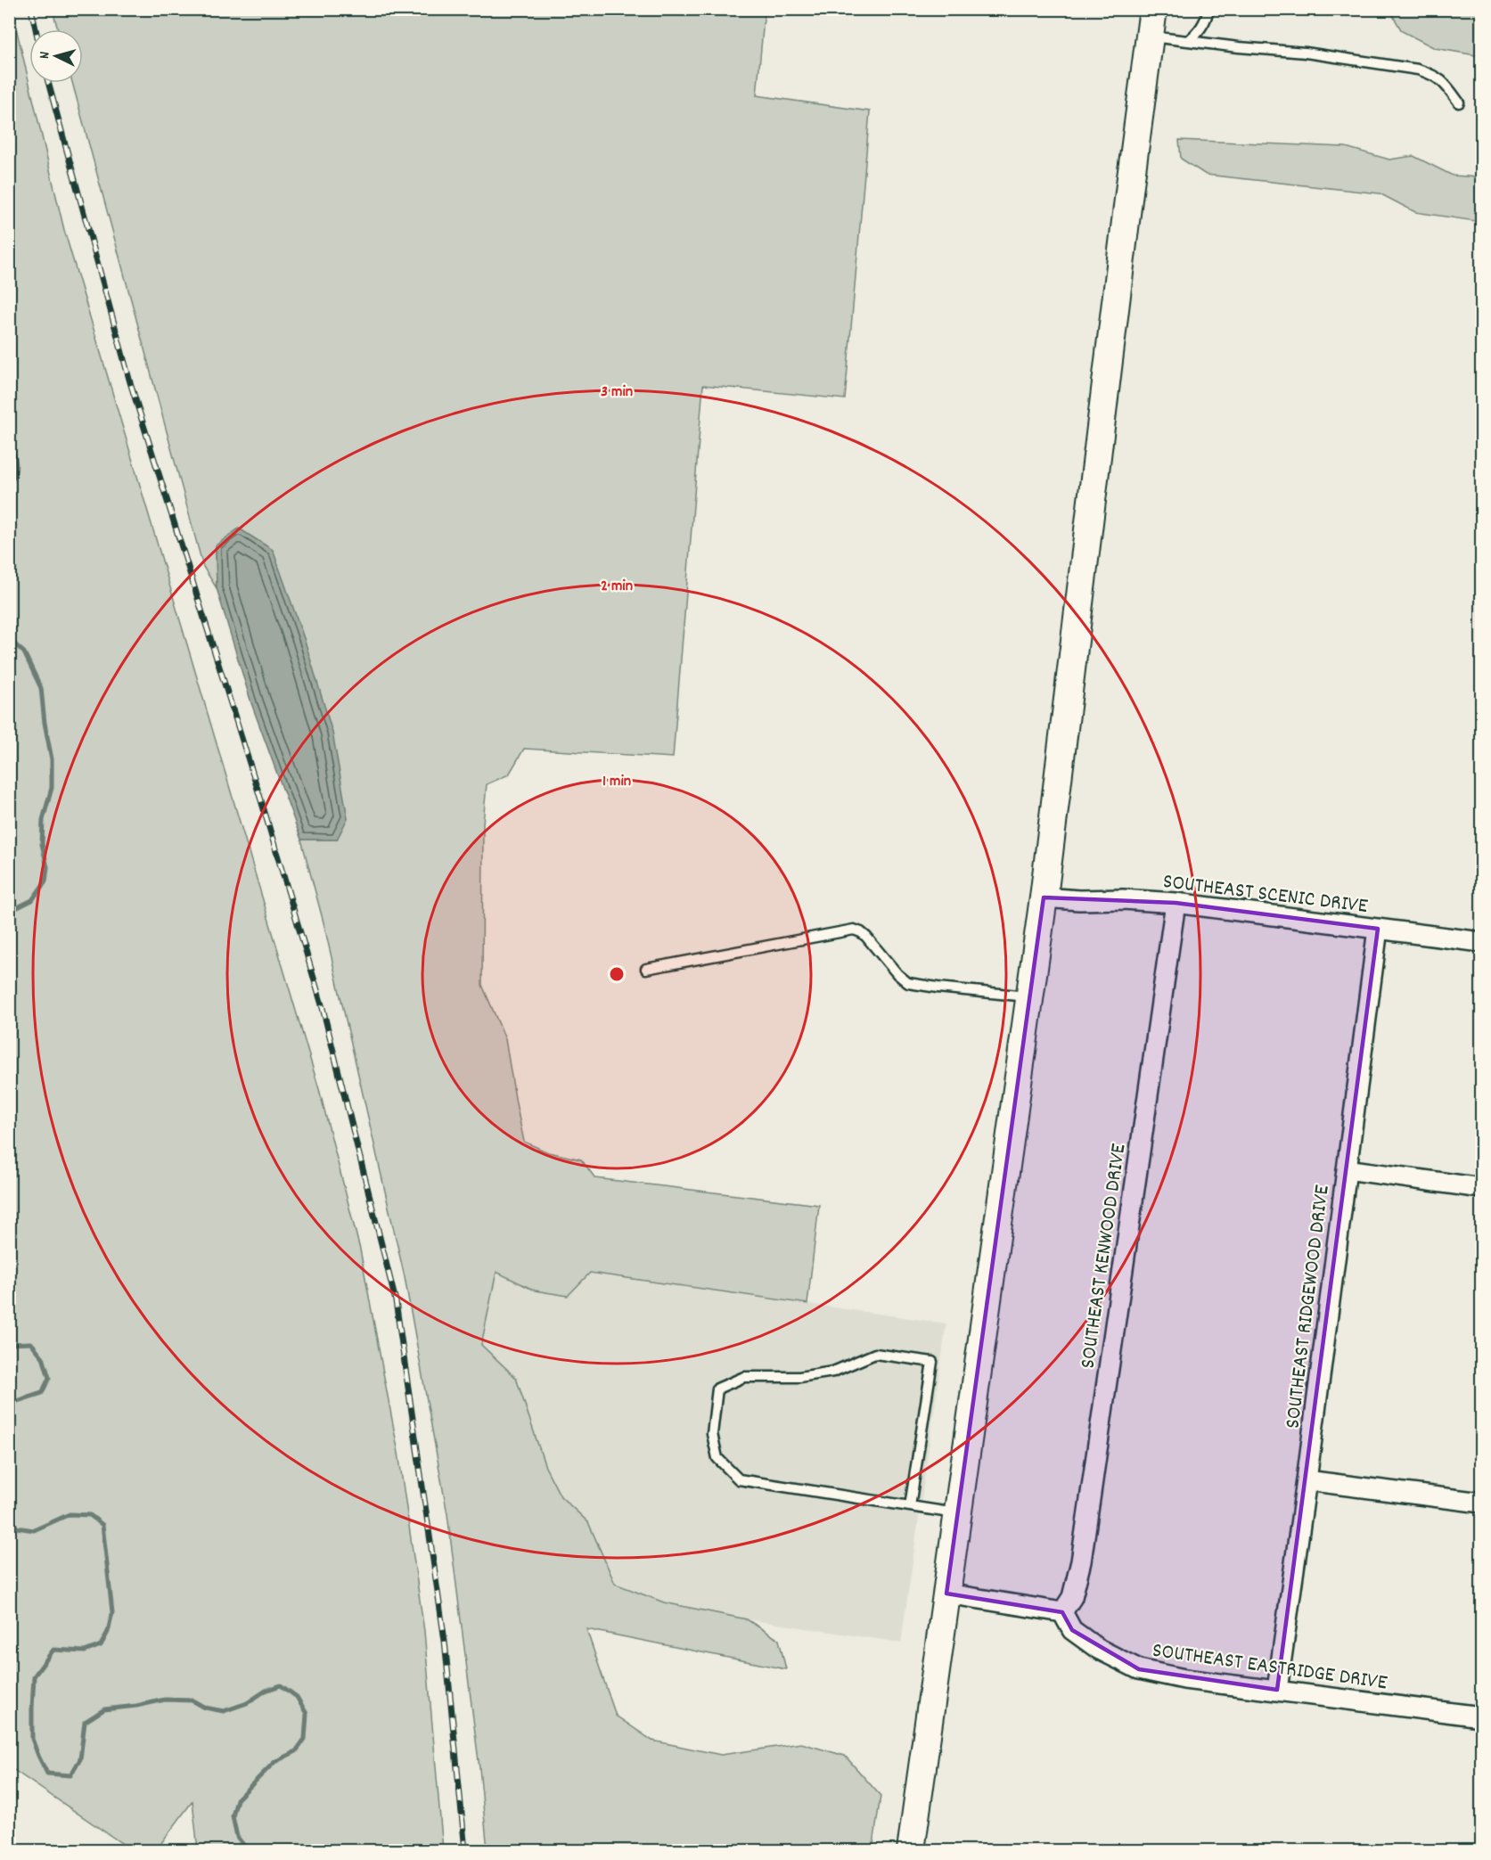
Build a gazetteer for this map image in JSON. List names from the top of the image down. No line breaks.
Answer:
{"streets":{"street":["SOUTHEAST SCENIC DRIVE","SOUTHEAST KENWOOD DRIVE","SOUTHEAST RIDGEWOOD DRIVE","SOUTHEAST EASTRIDGE DRIVE"]},"crossings":[["SOUTHEAST SCENIC DRIVE","SOUTHEAST KENWOOD DRIVE"],["SOUTHEAST SCENIC DRIVE","SOUTHEAST RIDGEWOOD DRIVE"],["SOUTHEAST KENWOOD DRIVE","SOUTHEAST EASTRIDGE DRIVE"],["SOUTHEAST RIDGEWOOD DRIVE","SOUTHEAST EASTRIDGE DRIVE"]],"north":"left","rings":["3 min","2 min","1 min"]}
